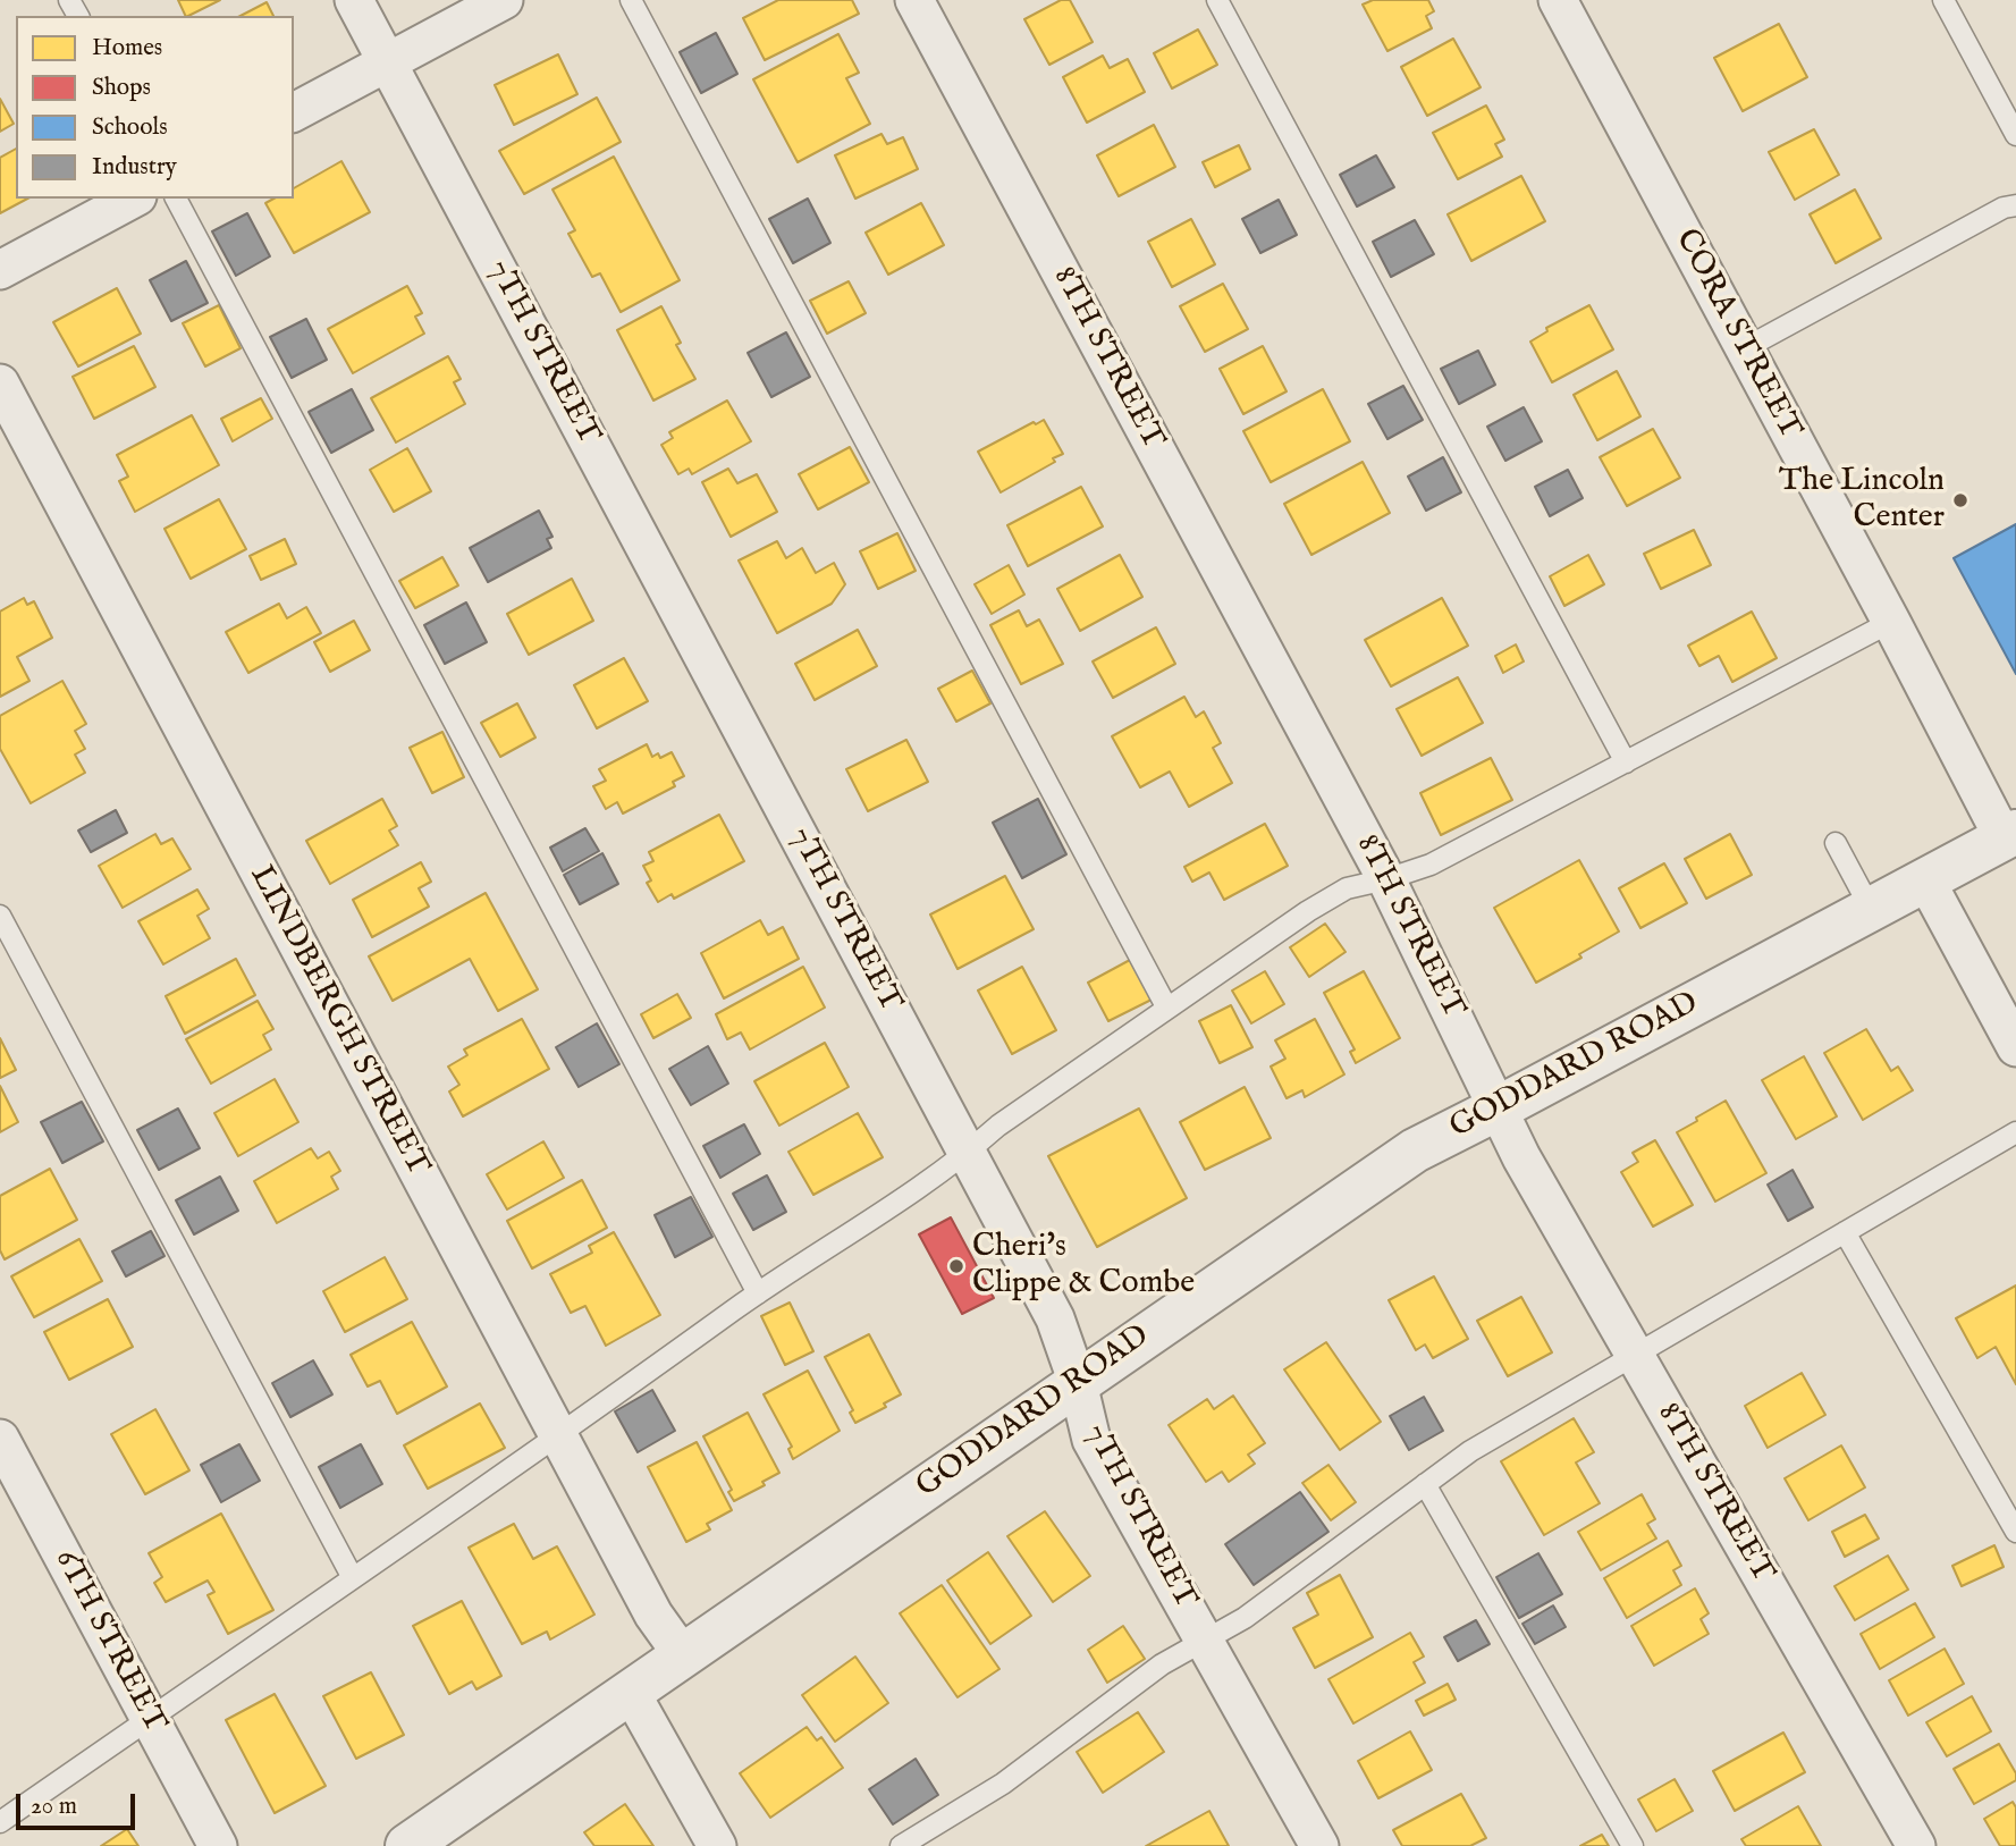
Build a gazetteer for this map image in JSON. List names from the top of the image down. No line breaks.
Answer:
{"streets":{"street":["CORA STREET","7TH STREET","8TH STREET","LINDBERGH STREET","GODDARD ROAD","6TH STREET"]},"crossings":[["CORA STREET","GODDARD ROAD"],["7TH STREET","GODDARD ROAD"],["8TH STREET","GODDARD ROAD"],["LINDBERGH STREET","GODDARD ROAD"]],"places":["The Lincoln Center","Cheri's Clippe & Combe"],"legend":["Homes","Shops","Schools","Industry"],"scale_bar":"20 m"}
